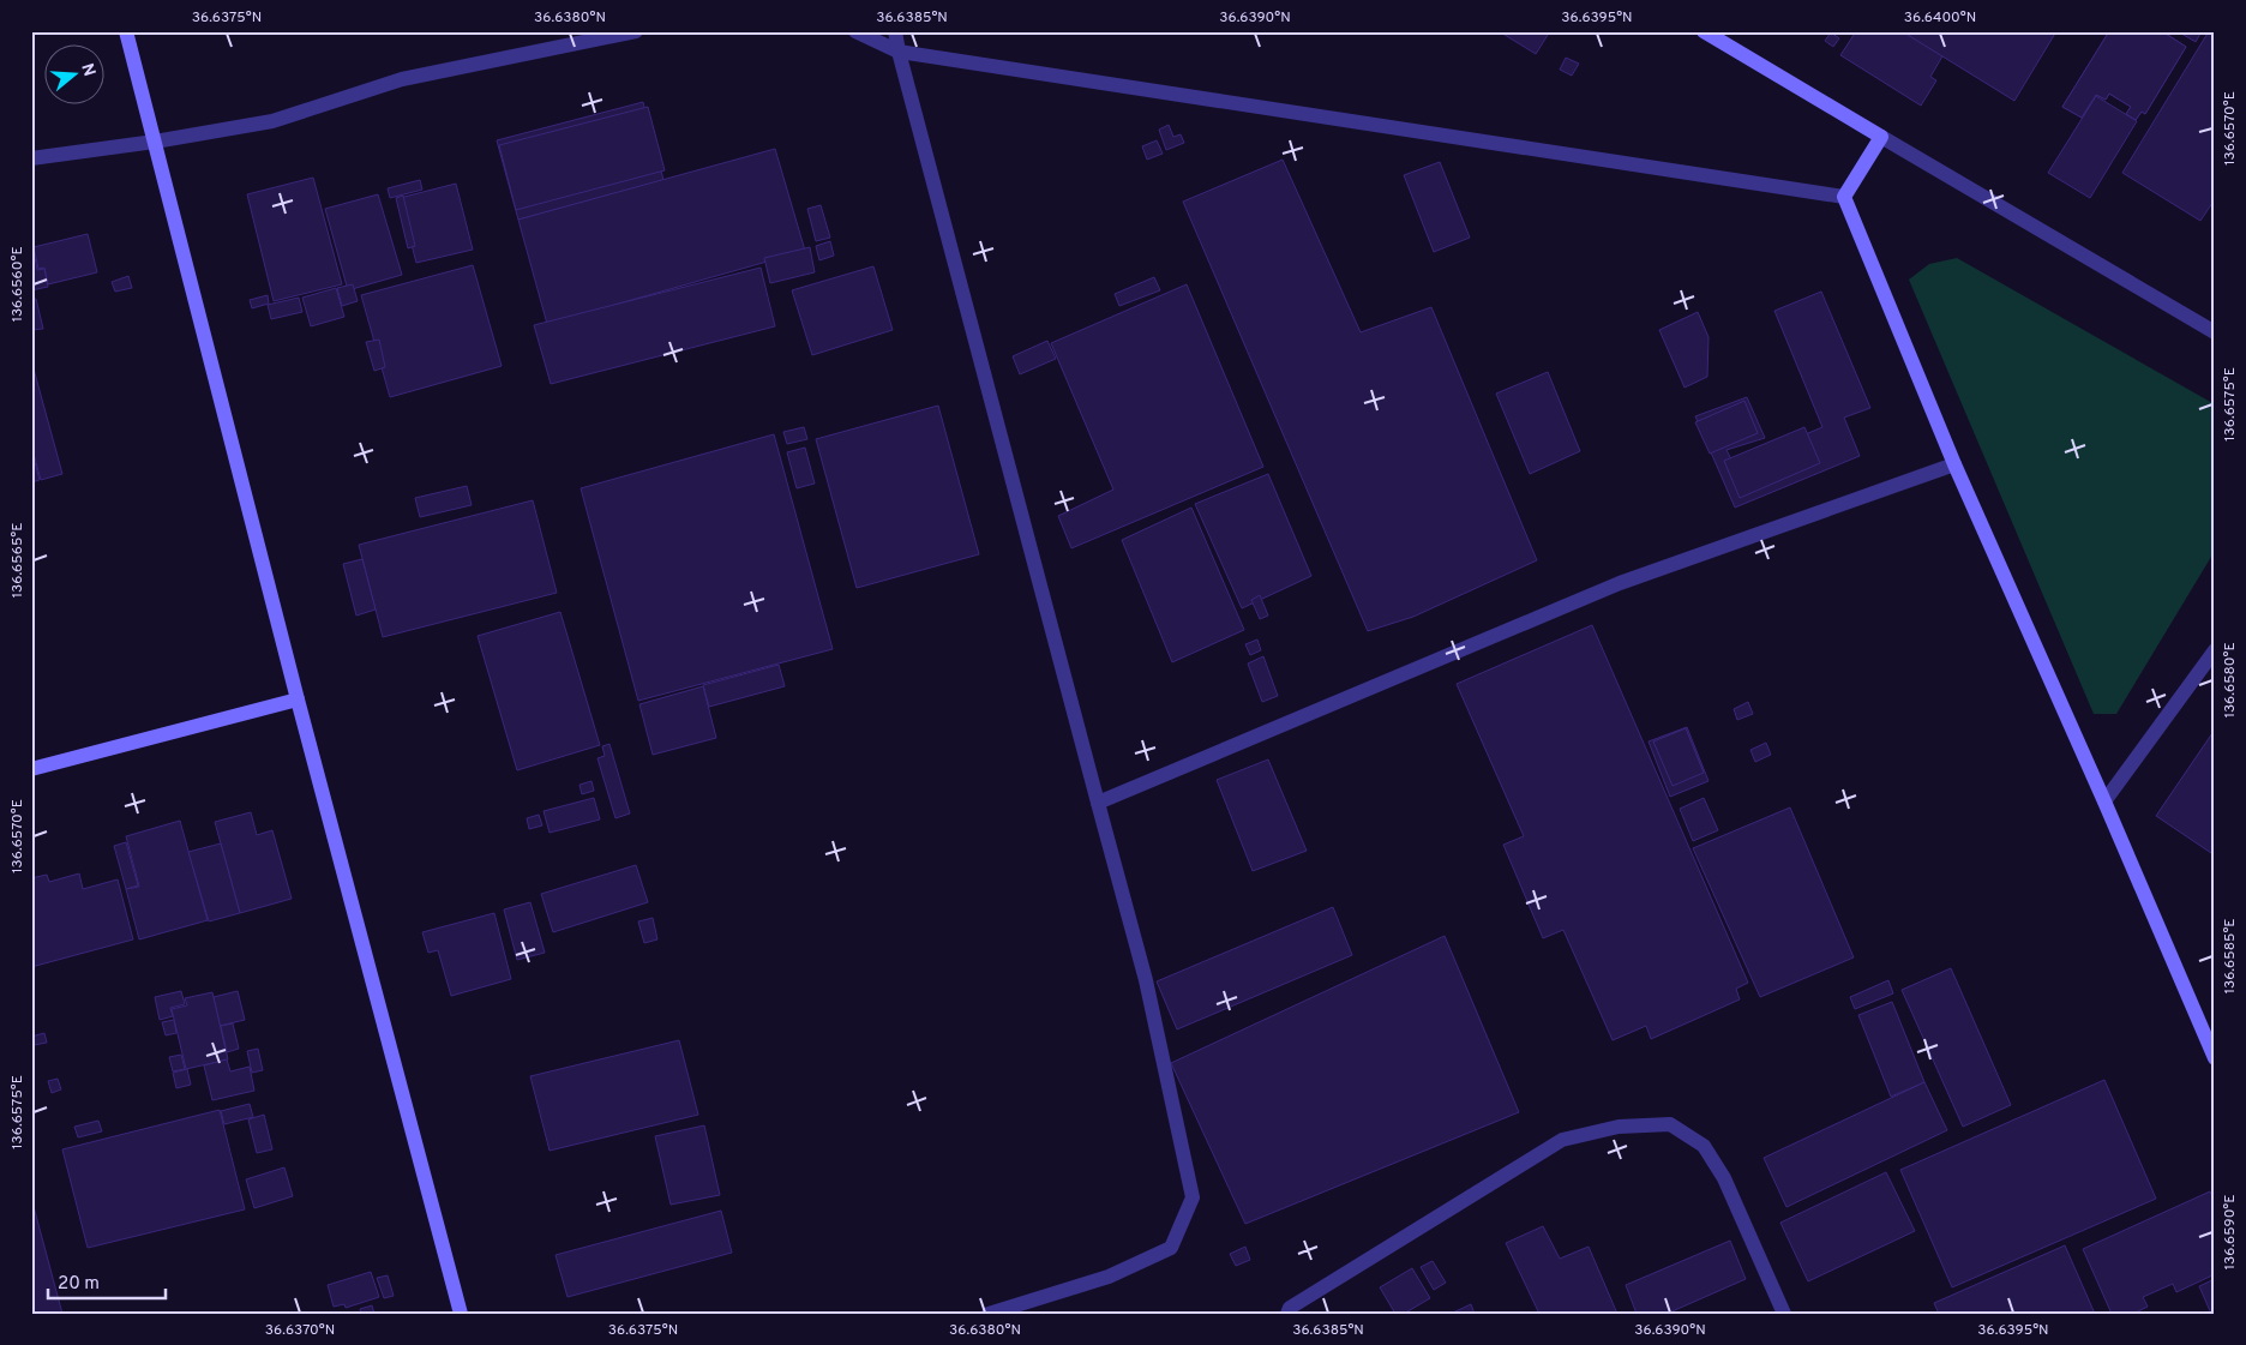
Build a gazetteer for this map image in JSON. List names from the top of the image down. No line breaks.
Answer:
{"scale_bar":"20 m","north":"right","coordinates":["36.6375°N","36.6380°N","36.6385°N","36.6390°N","36.6395°N","36.6400°N","136.6570°E","136.6560°E","136.6575°E","136.6565°E","136.6580°E","136.6585°E","136.6590°E","36.6370°N"]}
